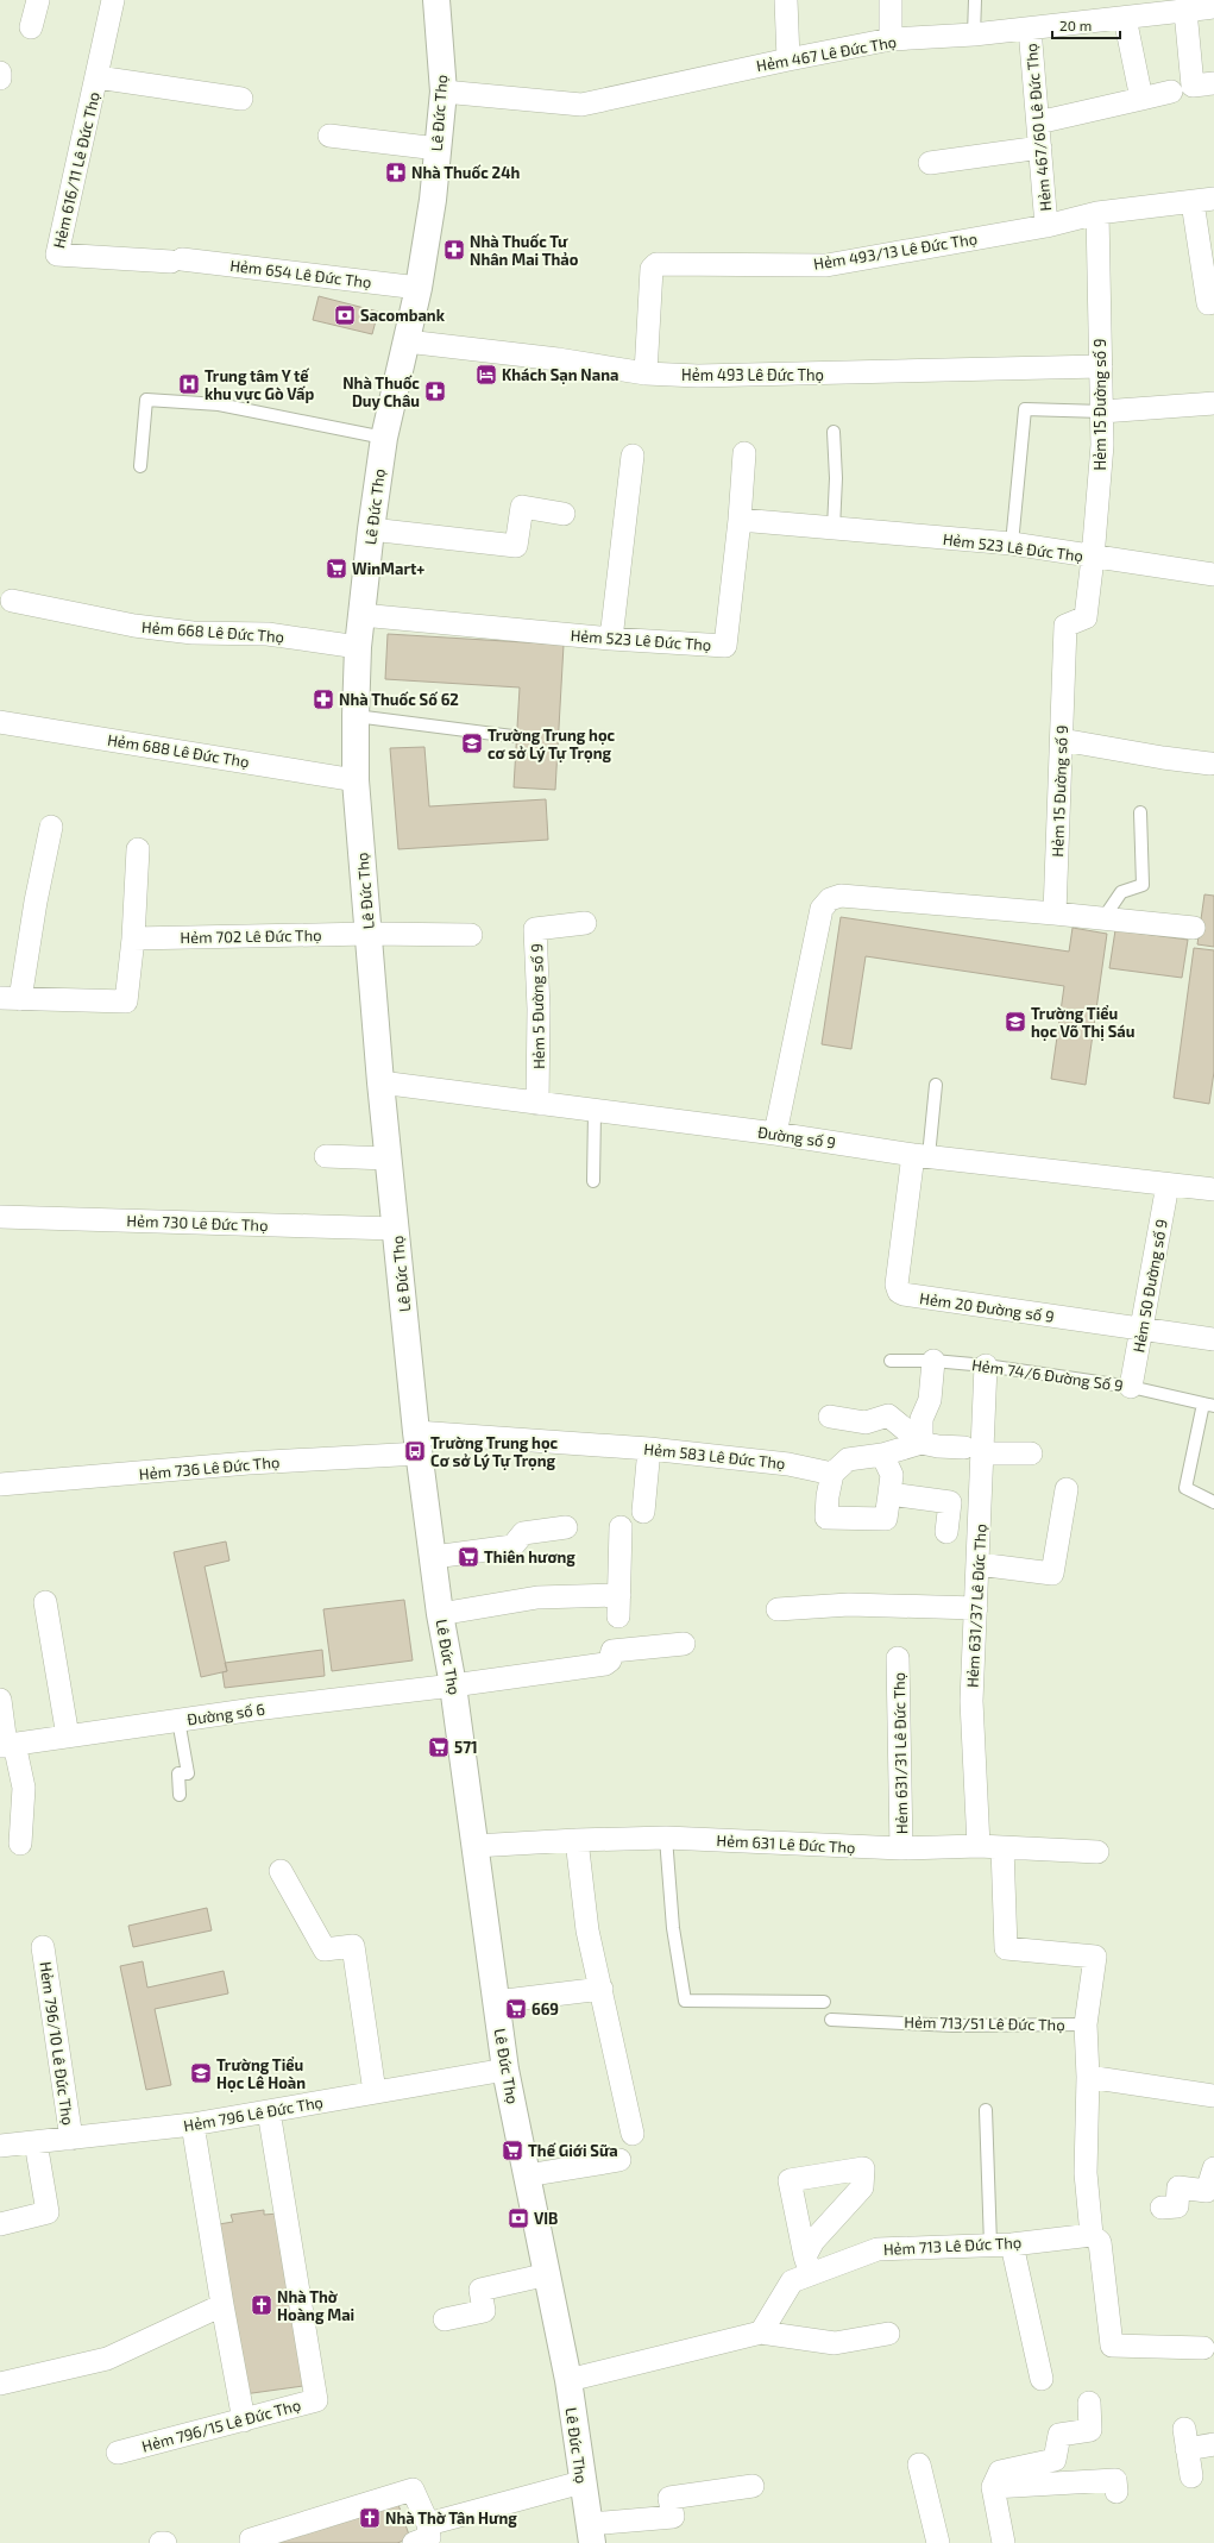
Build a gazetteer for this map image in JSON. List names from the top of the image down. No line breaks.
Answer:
{"streets":{"main road":["Lê Đức Thọ"],"street":["Hẻm 467 Lê Đức Thọ","Hẻm 467/60 Lê Đức Thọ","Hẻm 616/11 Lê Đức Thọ","Hẻm 493/13 Lê Đức Thọ","Hẻm 654 Lê Đức Thọ","Hẻm 493 Lê Đức Thọ","Hẻm 15 Đường số 9","Hẻm 523 Lê Đức Thọ","Hẻm 668 Lê Đức Thọ","Hẻm 688 Lê Đức Thọ","Hẻm 702 Lê Đức Thọ","Hẻm 5 Đường số 9","Đường số 9","Hẻm 730 Lê Đức Thọ","Hẻm 50 Đường số 9","Hẻm 20 Đường số 9","Hẻm 583 Lê Đức Thọ","Hẻm 736 Lê Đức Thọ","Hẻm 631/37 Lê Đức Thọ","Đường số 6","Hẻm 631/31 Lê Đức Thọ","Hẻm 631 Lê Đức Thọ","Hẻm 713/51 Lê Đức Thọ","Hẻm 796/10 Lê Đức Thọ","Hẻm 796 Lê Đức Thọ","Hẻm 713 Lê Đức Thọ","Hẻm 796/15 Lê Đức Thọ"],"lane":["Hẻm 74/6 Đường Số 9"]},"crossings":[["Hẻm 467 Lê Đức Thọ","Lê Đức Thọ"],["Hẻm 467 Lê Đức Thọ","Hẻm 467/60 Lê Đức Thọ"],["Lê Đức Thọ","Hẻm 654 Lê Đức Thọ"],["Lê Đức Thọ","Hẻm 493 Lê Đức Thọ"],["Lê Đức Thọ","Hẻm 523 Lê Đức Thọ"],["Lê Đức Thọ","Hẻm 668 Lê Đức Thọ"],["Lê Đức Thọ","Hẻm 688 Lê Đức Thọ"],["Lê Đức Thọ","Hẻm 702 Lê Đức Thọ"],["Lê Đức Thọ","Đường số 9"],["Lê Đức Thọ","Hẻm 730 Lê Đức Thọ"],["Lê Đức Thọ","Hẻm 583 Lê Đức Thọ"],["Lê Đức Thọ","Hẻm 736 Lê Đức Thọ"],["Lê Đức Thọ","Đường số 6"],["Lê Đức Thọ","Hẻm 631 Lê Đức Thọ"],["Lê Đức Thọ","Hẻm 796 Lê Đức Thọ"],["Hẻm 467/60 Lê Đức Thọ","Hẻm 493/13 Lê Đức Thọ"],["Hẻm 616/11 Lê Đức Thọ","Hẻm 654 Lê Đức Thọ"],["Hẻm 493/13 Lê Đức Thọ","Hẻm 493 Lê Đức Thọ"],["Hẻm 493/13 Lê Đức Thọ","Hẻm 15 Đường số 9"],["Hẻm 493 Lê Đức Thọ","Hẻm 15 Đường số 9"],["Hẻm 15 Đường số 9","Hẻm 523 Lê Đức Thọ"],["Hẻm 5 Đường số 9","Đường số 9"],["Đường số 9","Hẻm 50 Đường số 9"],["Đường số 9","Hẻm 20 Đường số 9"],["Hẻm 50 Đường số 9","Hẻm 20 Đường số 9"],["Hẻm 50 Đường số 9","Hẻm 74/6 Đường Số 9"],["Hẻm 74/6 Đường Số 9","Hẻm 631/37 Lê Đức Thọ"],["Hẻm 583 Lê Đức Thọ","Hẻm 736 Lê Đức Thọ"],["Hẻm 631/37 Lê Đức Thọ","Hẻm 631 Lê Đức Thọ"],["Hẻm 631/31 Lê Đức Thọ","Hẻm 631 Lê Đức Thọ"],["Hẻm 796/10 Lê Đức Thọ","Hẻm 796 Lê Đức Thọ"],["Hẻm 796 Lê Đức Thọ","Hẻm 796/15 Lê Đức Thọ"]],"places":{"pharmacy":["Nhà Thuốc 24h","Nhà Thuốc Tư Nhân Mai Thảo","Nhà Thuốc Duy Châu","Nhà Thuốc Số 62"],"bank":["Sacombank","VIB"],"hotel":["Khách Sạn Nana"],"hospital":["Trung tâm Y tế khu vực Gò Vấp"],"supermarket":["WinMart+","Thiên hương","571","669","Thế Giới Sữa"],"school or university":["Trường Trung học cơ sở Lý Tự Trọng","Trường Tiểu học Võ Thị Sáu","Trường Tiểu Học Lê Hoàn"],"bus stop":["Trường Trung học Cơ sở Lý Tự Trọng"],"church":["Nhà Thờ Hoàng Mai","Nhà Thờ Tân Hưng"]},"scale_bar":"20 m"}
